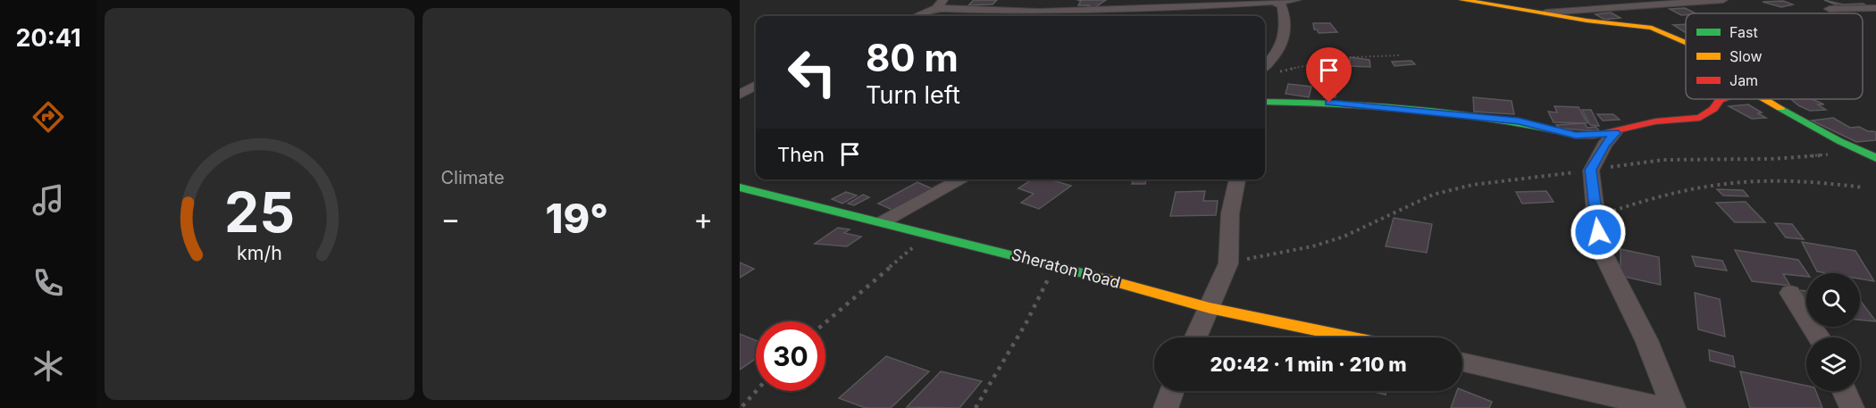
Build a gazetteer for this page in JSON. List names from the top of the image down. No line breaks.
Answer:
{"streets":{"street":["Sheraton Road"]},"legend":["Fast","Slow","Jam"],"page":{"tabs":"20:41","tile":"Climate","turn":["80 m","Turn left"],"then":"Then","heat":["−","19°","+"],"limit":"30","trip":"20:42 · 1 min · 210 m","gauge":["25","km/h"]}}
